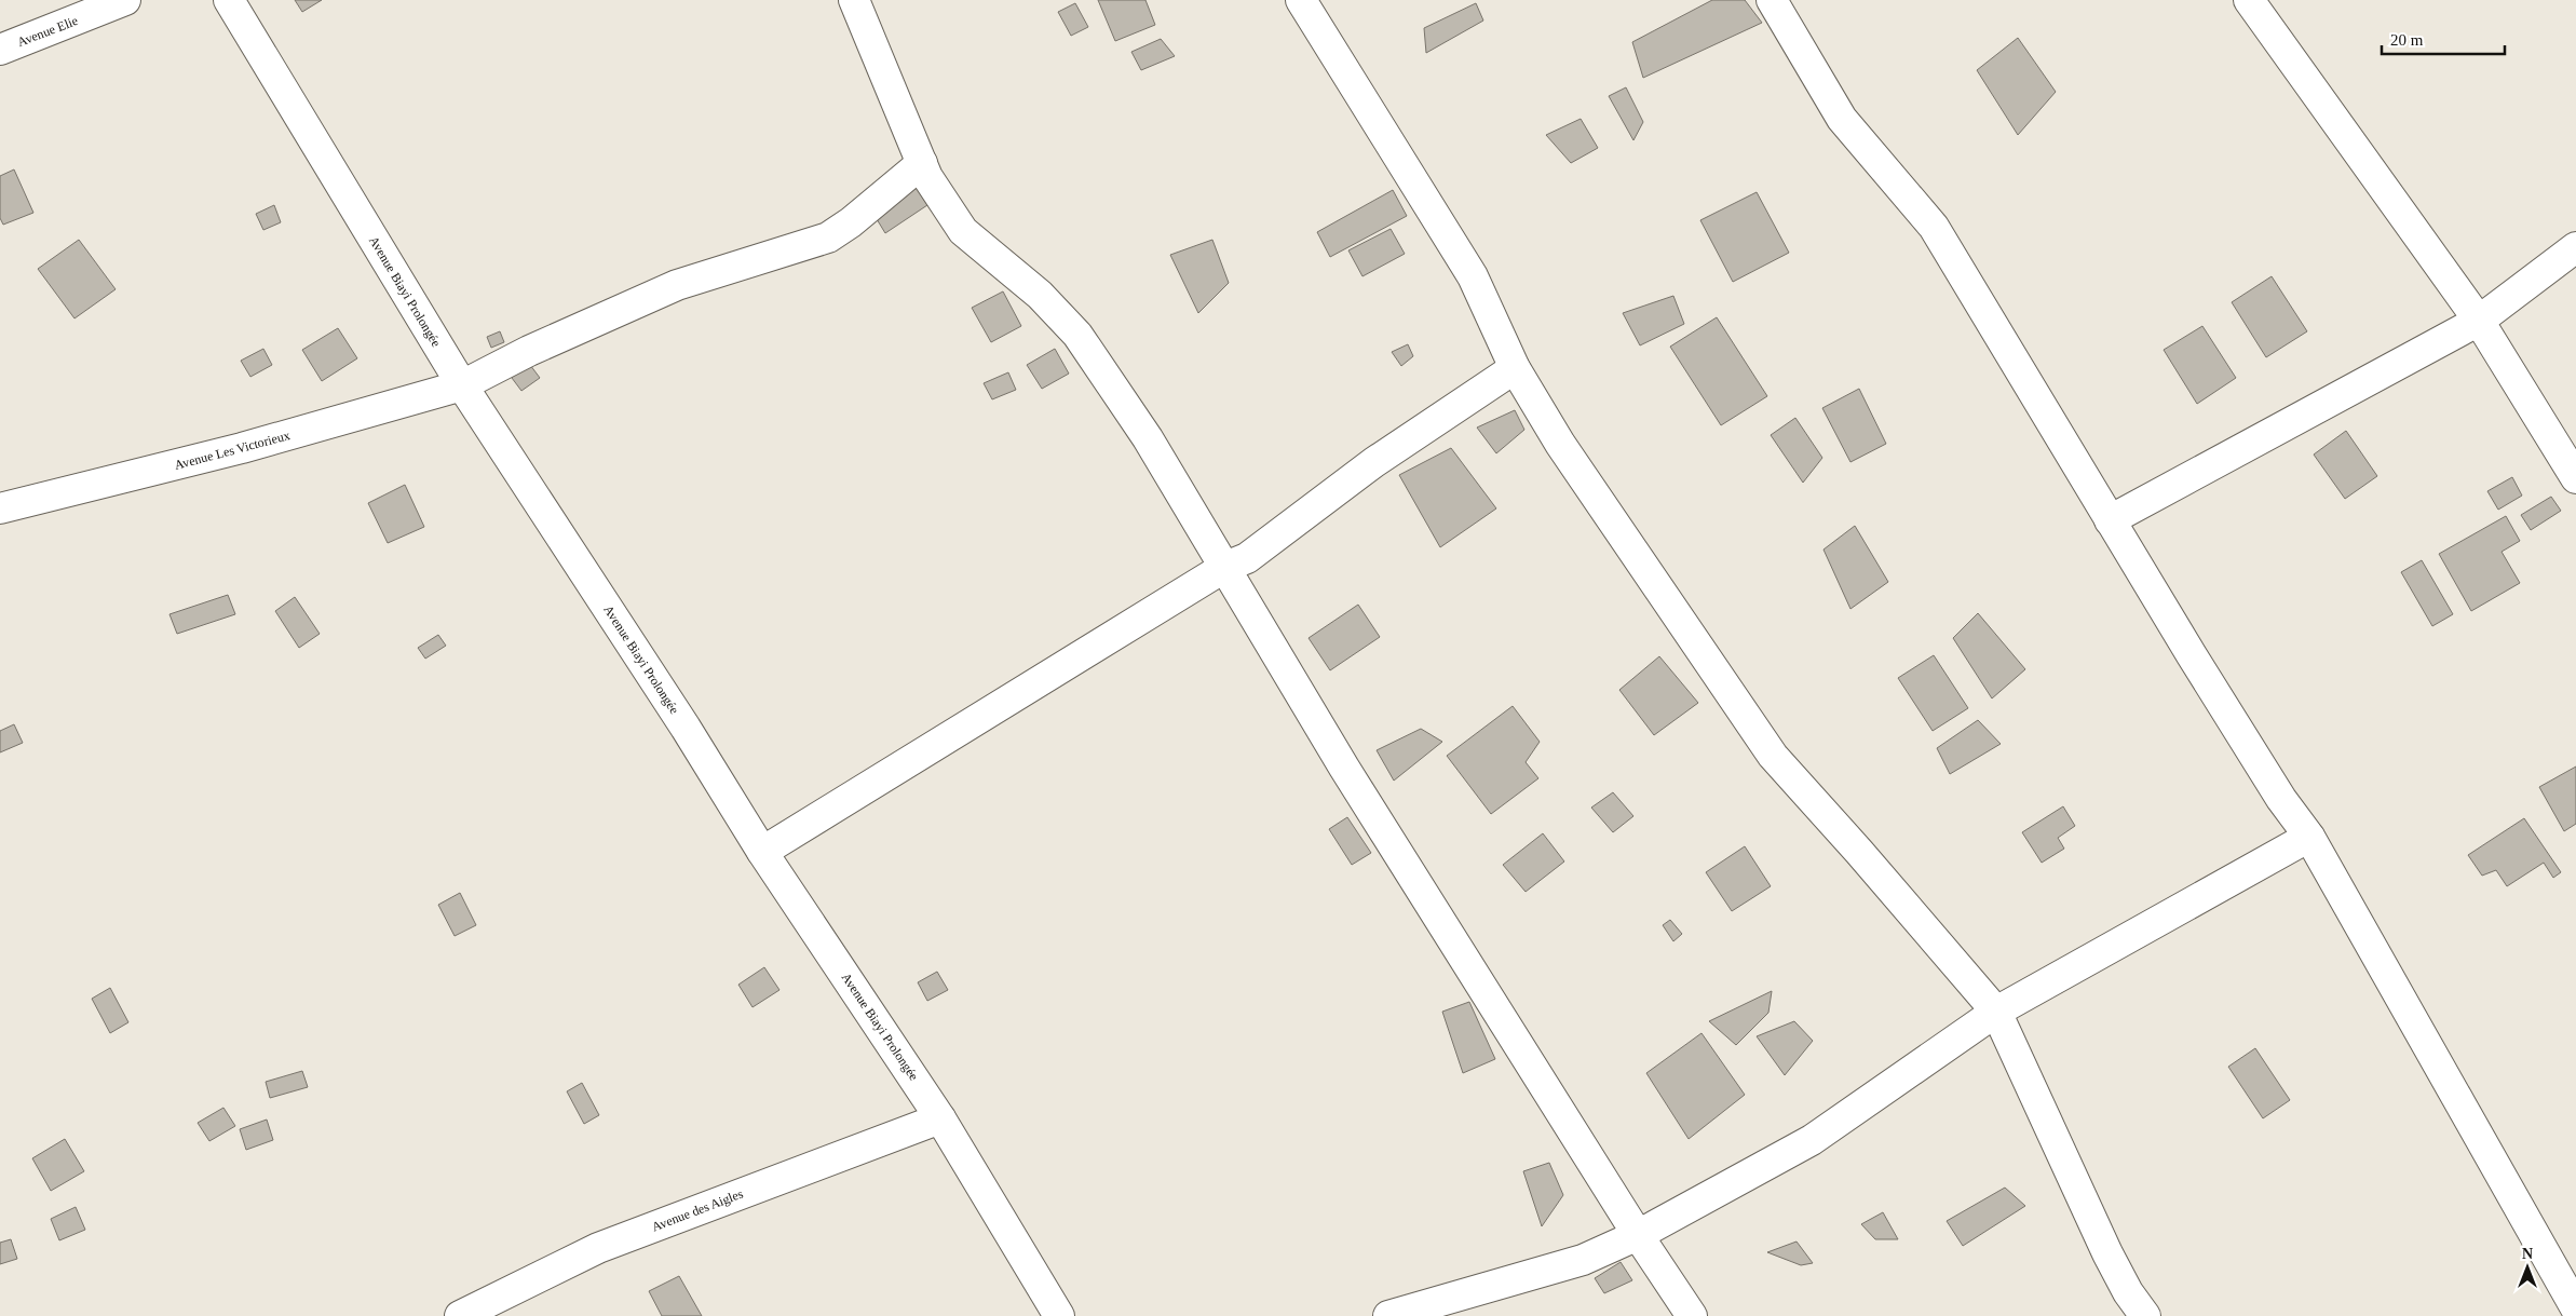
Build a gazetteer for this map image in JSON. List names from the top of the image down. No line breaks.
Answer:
{"streets":{"street":["Avenue Elie","Avenue Biayi Prolongée","Avenue Les Victorieux","Avenue des Aigles"]},"crossings":[["Avenue Biayi Prolongée","Avenue Les Victorieux"],["Avenue Biayi Prolongée","Avenue des Aigles"]],"scale_bar":"20 m","north":"top"}
